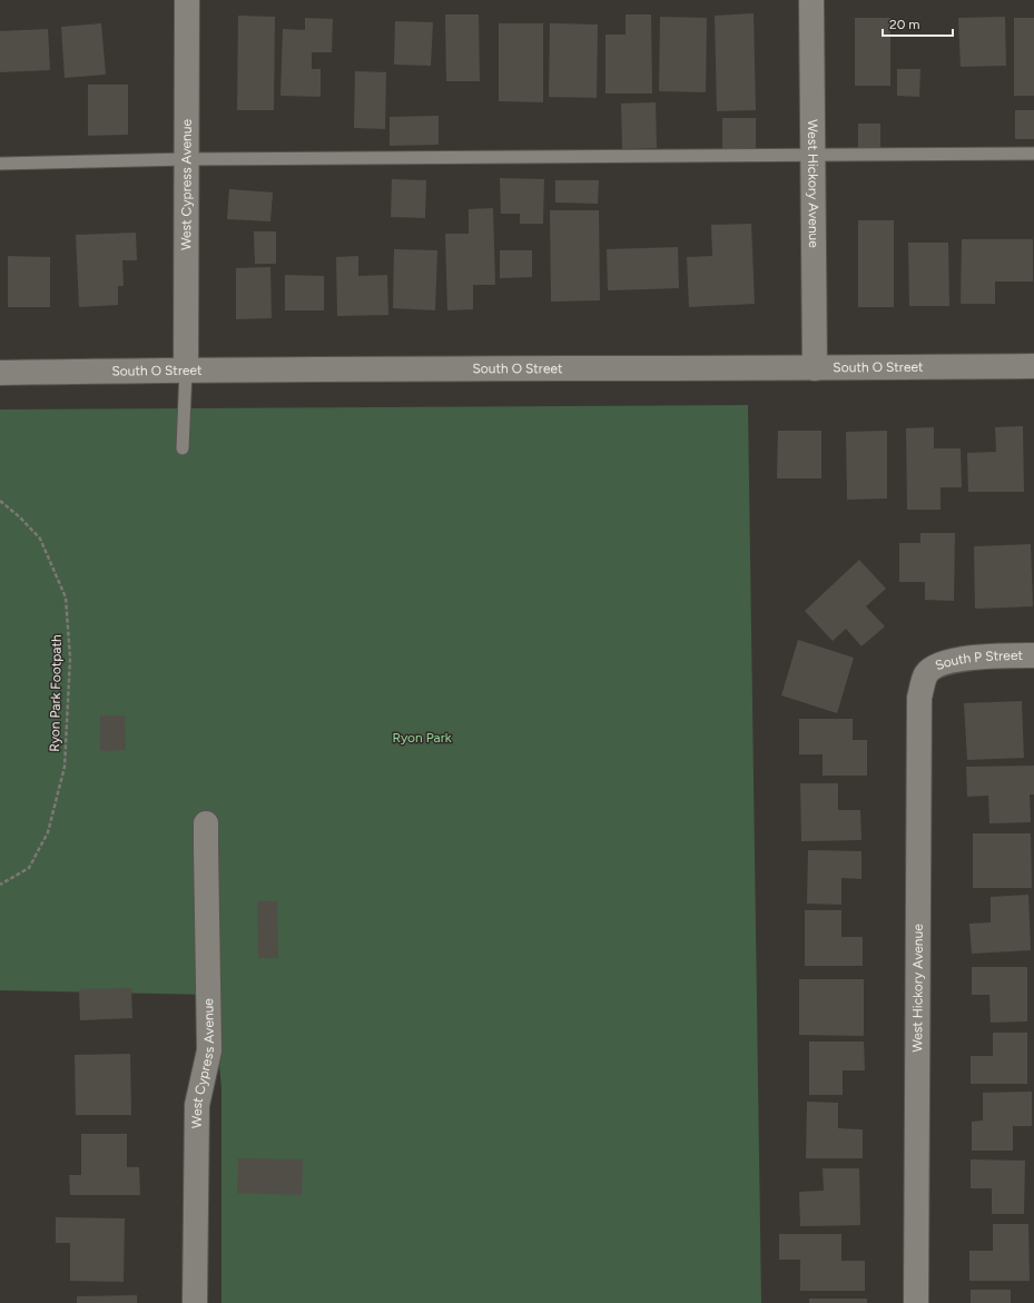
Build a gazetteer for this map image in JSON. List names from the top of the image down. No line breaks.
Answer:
{"streets":{"street":["West Hickory Avenue","West Cypress Avenue","South O Street","South P Street"],"path":["Ryon Park Footpath"]},"crossings":[["West Hickory Avenue","South O Street"],["West Hickory Avenue","South P Street"],["West Cypress Avenue","South O Street"]],"parks":["Ryon Park"],"scale_bar":"20 m"}
